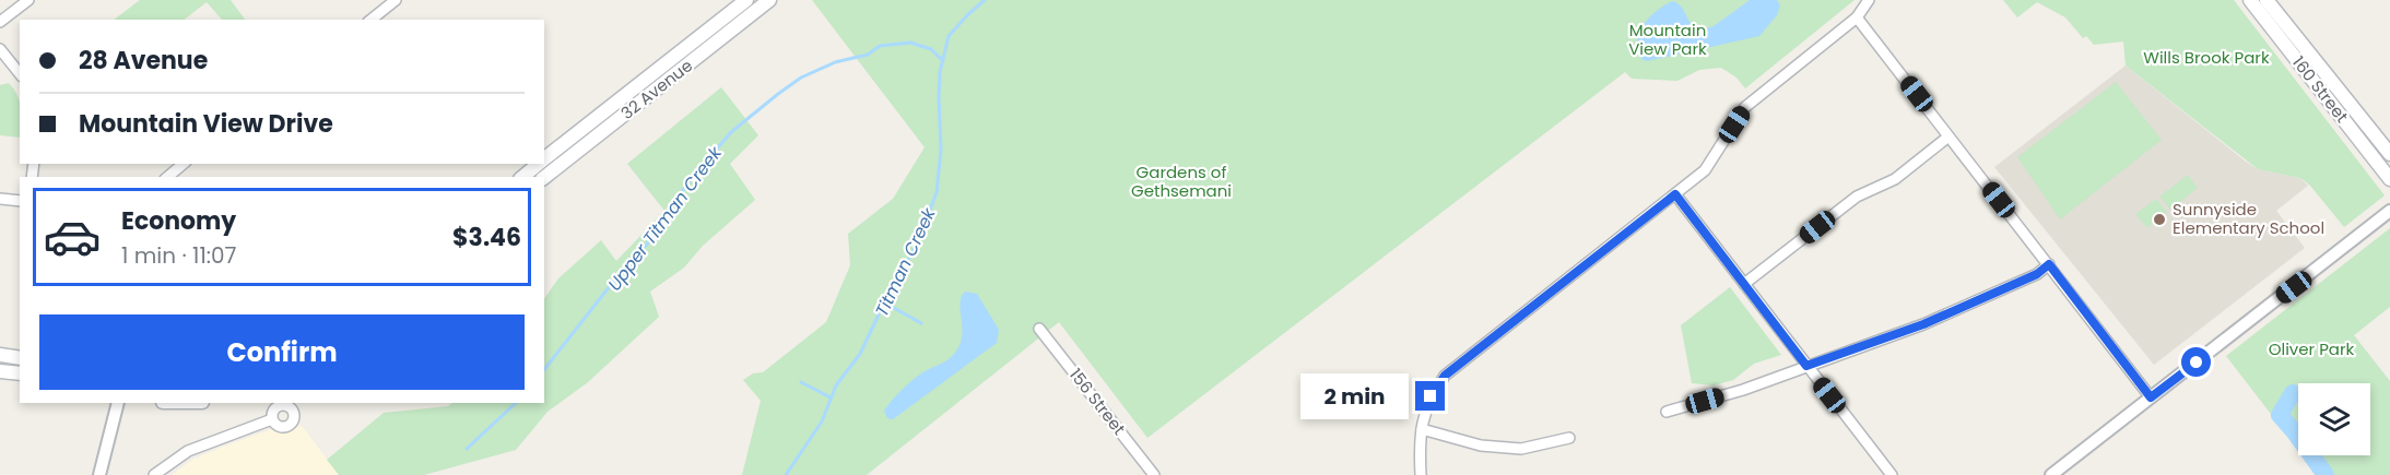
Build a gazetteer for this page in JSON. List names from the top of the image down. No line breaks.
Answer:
{"streets":{"main road":["32 Avenue","160 Street"],"street":["156 Street"]},"water":["Upper Titman Creek","Titman Creek"],"parks":["Mountain View Park","Wills Brook Park","Gardens of Gethsemani","Oliver Park"],"places":["Sunnyside Elementary School"],"page":{"banner":["28 Avenue","Mountain View Drive"],"list":[{"name":"Economy","note":"1 min · 11:07","value":"$3.46"}],"buttons":"Confirm","bubble":"2 min"}}
